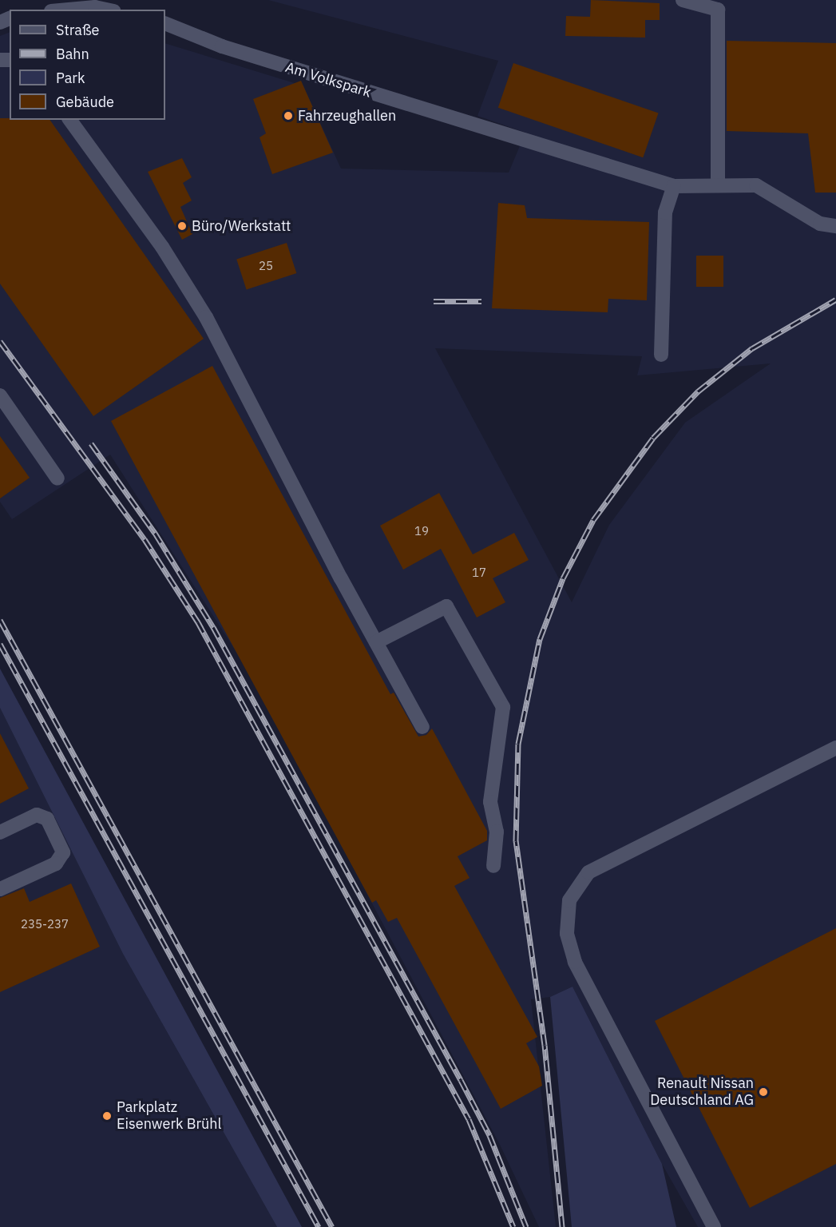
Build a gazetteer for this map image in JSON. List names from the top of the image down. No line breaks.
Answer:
{"streets":{"lane":["Am Volkspark"]},"places":["Fahrzeughallen","Büro/Werkstatt","Renault Nissan Deutschland AG","Parkplatz Eisenwerk Brühl"],"house_numbers":["25","19","17","235-237"],"legend":["Straße","Bahn","Park","Gebäude"]}
